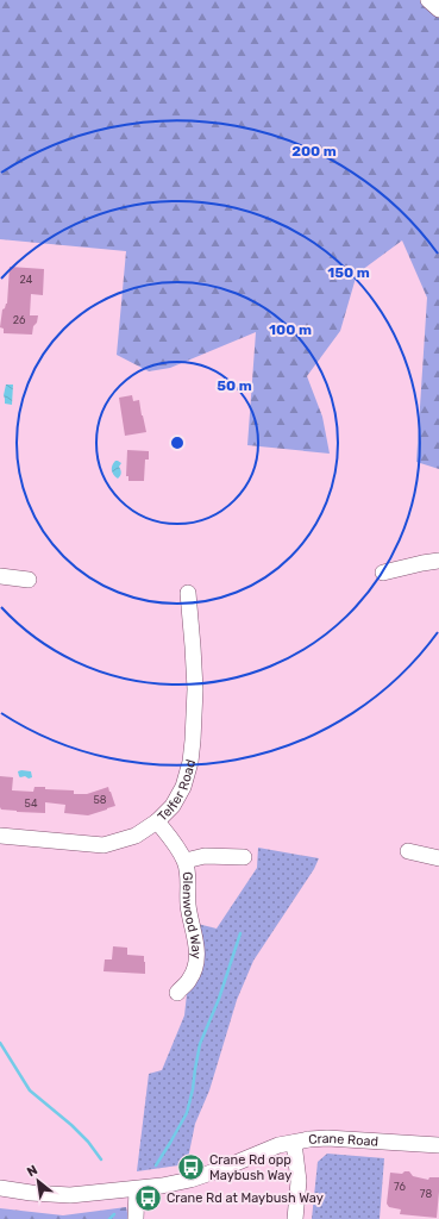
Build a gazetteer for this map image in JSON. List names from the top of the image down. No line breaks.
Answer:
{"streets":{"street":["Telfer Road","Glenwood Way","Crane Road"]},"crossings":[["Telfer Road","Glenwood Way"]],"places":{"bus stop":["Crane Rd opp Maybush Way","Crane Rd at Maybush Way"]},"house_numbers":["24","26","58","54","76","78"],"north":"top left","rings":["200 m","150 m","100 m","50 m"]}
